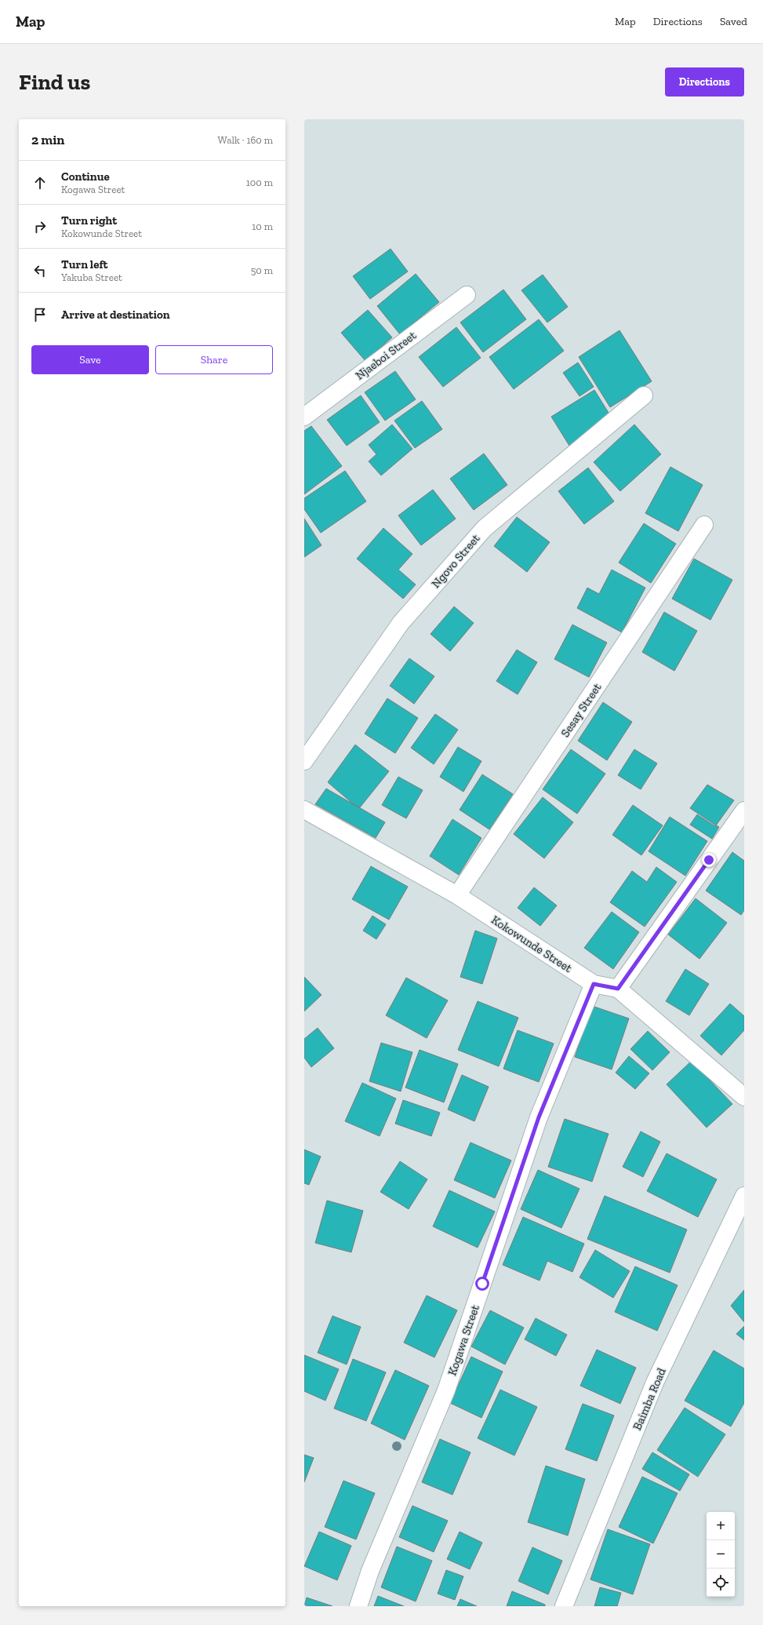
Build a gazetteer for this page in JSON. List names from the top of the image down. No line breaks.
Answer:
{"streets":{"street":["Njaeboi Street","Ngovo Street","Sesay Street","Kokowunde Street","Kogawa Street","Baimba Road"]},"crossings":[["Sesay Street","Kokowunde Street"],["Kokowunde Street","Kogawa Street"]],"page":{"header":"Map","nav":["Map","Directions","Saved"],"buttons":["Directions",["Save","Share"]],"title":"Find us","heading":["2 min","Walk · 160 m"],"list":[["Continue","Kogawa Street","100 m"],["Turn right","Kokowunde Street","10 m"],["Turn left","Yakuba Street","50 m"],"Arrive at destination"],"map_buttons":["+","−"]}}
